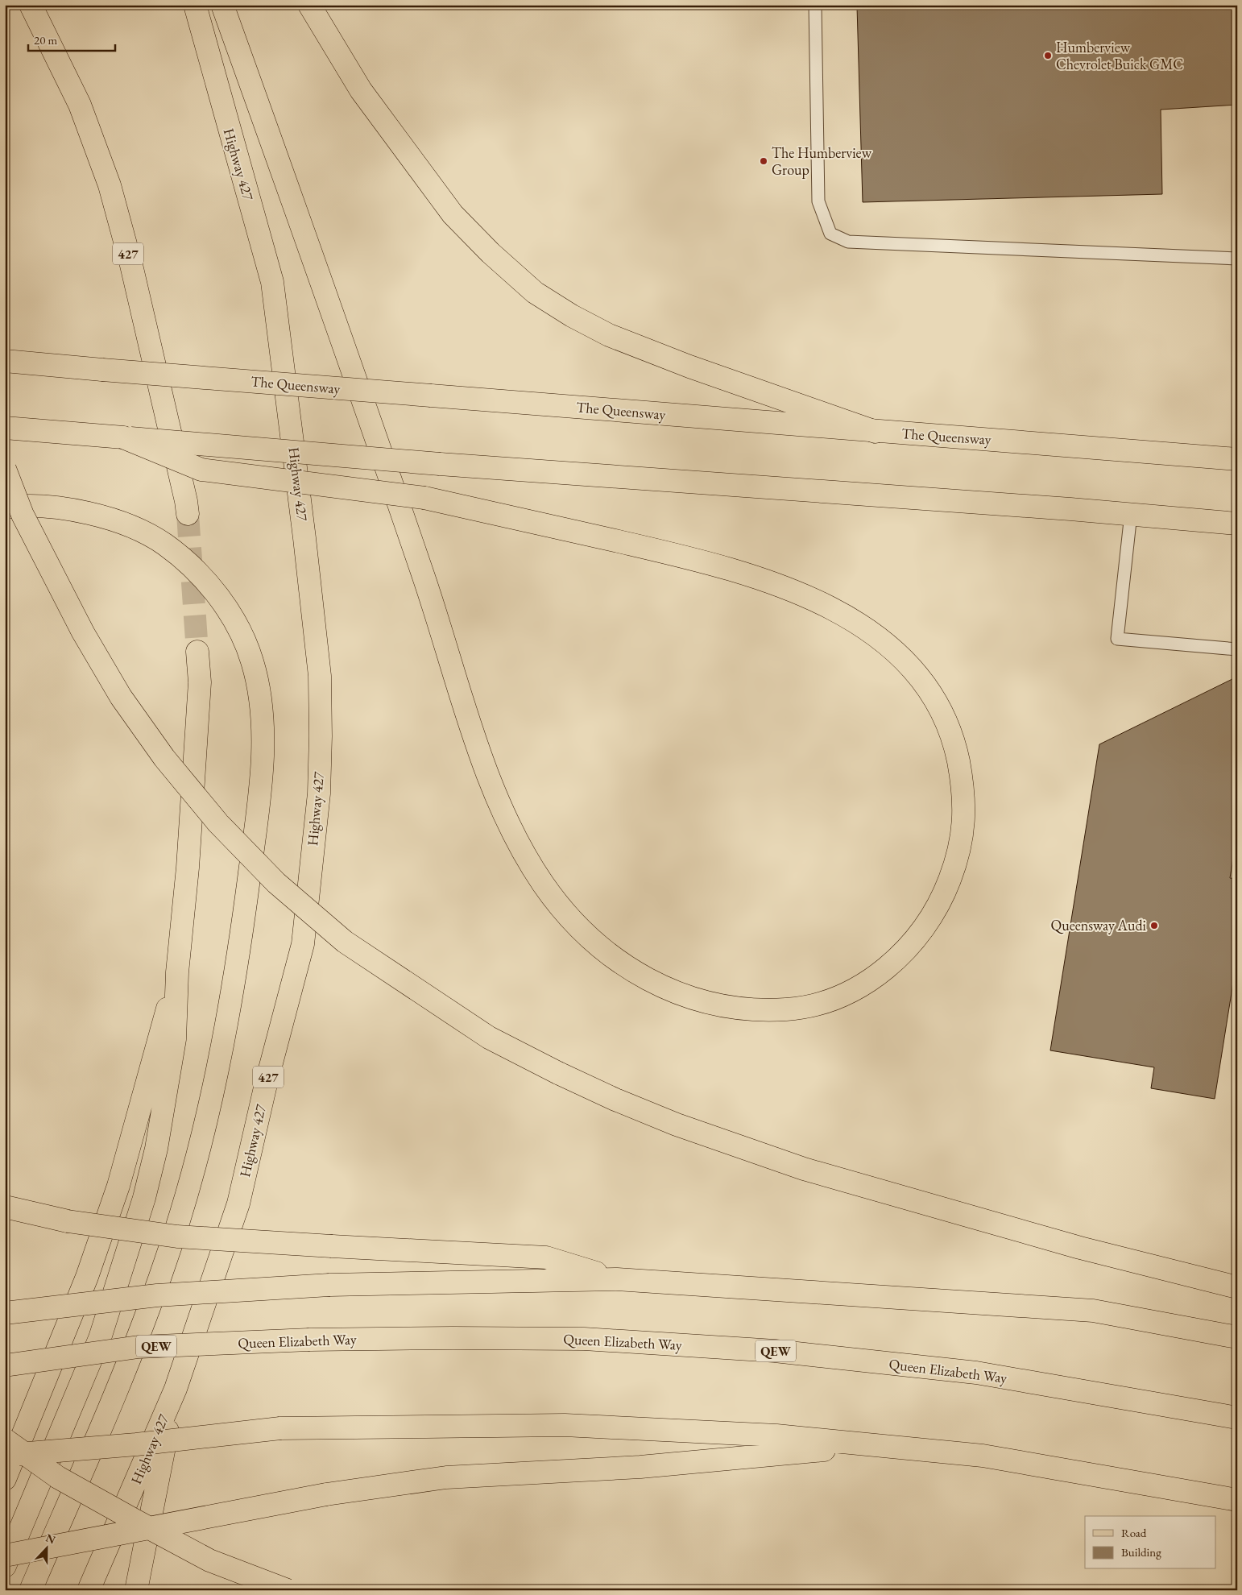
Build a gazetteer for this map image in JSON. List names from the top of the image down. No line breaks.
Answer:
{"streets":{"main road":["Highway 427","427","The Queensway","Queen Elizabeth Way","QEW"]},"places":["Humberview Chevrolet Buick GMC","The Humberview Group","Queensway Audi"],"legend":["Road","Building"],"scale_bar":"20 m","north":"top"}
